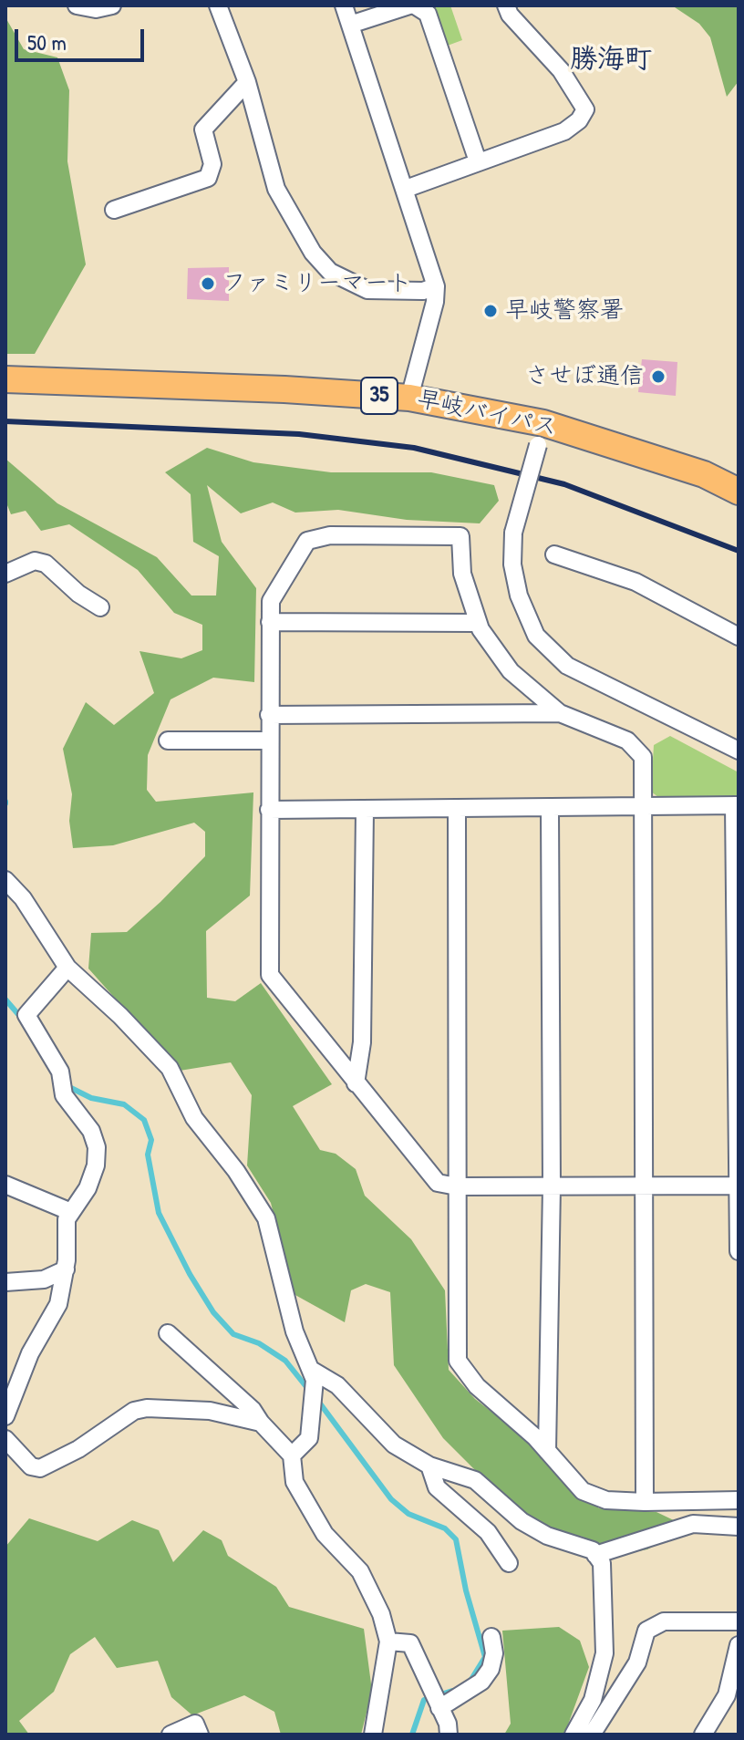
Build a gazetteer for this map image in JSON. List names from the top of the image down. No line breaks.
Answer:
{"streets":{"highway":["35","早岐バイパス"]},"districts":["勝海町"],"places":["ファミリーマート","早岐警察署","させぼ通信"],"scale_bar":"50 m"}
